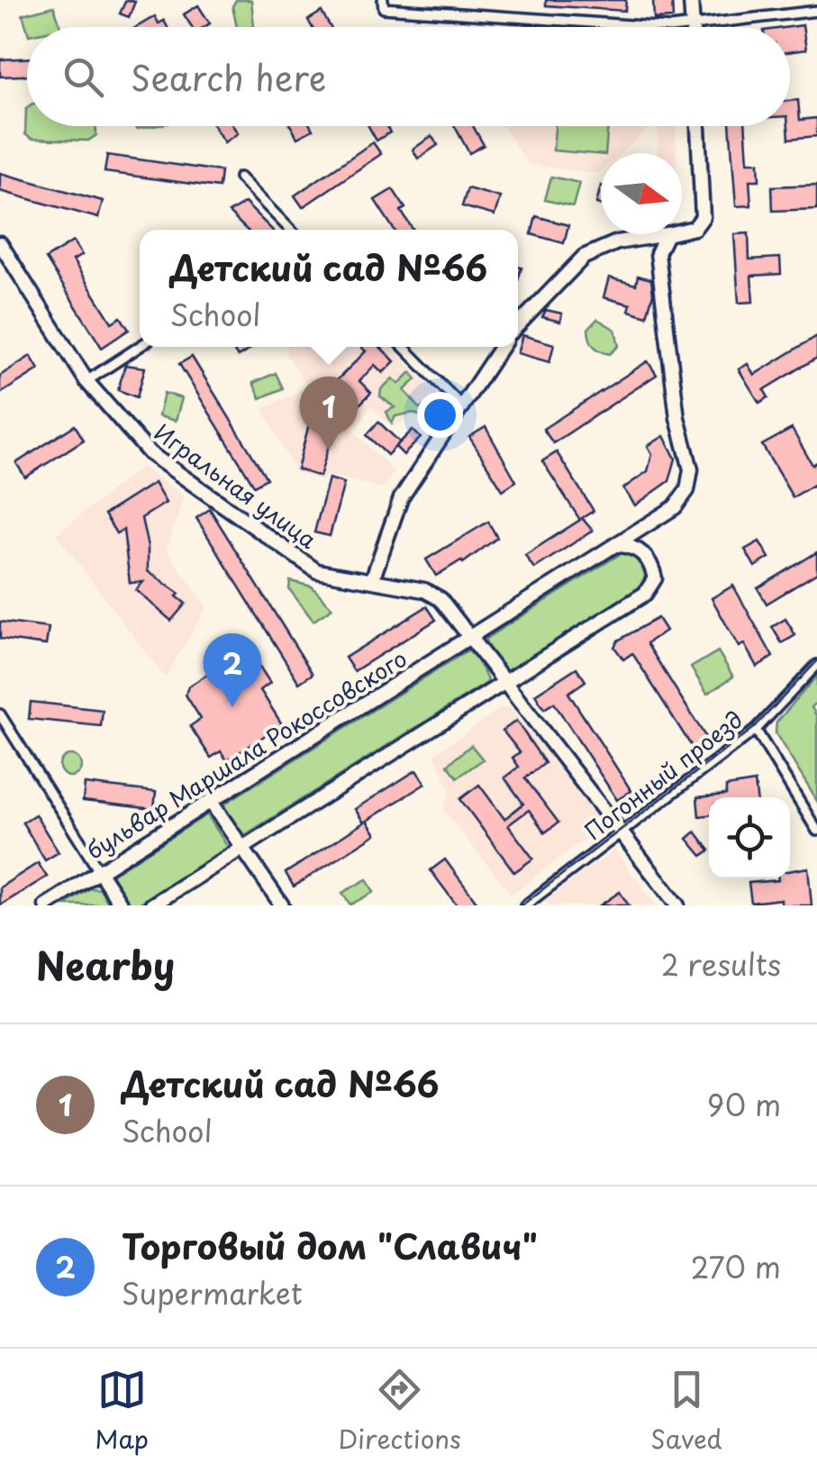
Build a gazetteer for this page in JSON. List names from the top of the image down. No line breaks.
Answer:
{"streets":{"street":["Игральная улица","бульвар Маршала Рокоссовского","Погонный проезд"]},"crossings":[["Игральная улица","бульвар Маршала Рокоссовского"]],"north":"right","page":{"search":"Search here","popup":["Детский сад №66","School"],"pins":["1","2"],"heading":["Nearby","2 results"],"list":[{"mark":"1","name":"Детский сад №66","note":"School","value":"90 m"},{"mark":"2","name":"Торговый дом \"Славич\"","note":"Supermarket","value":"270 m"}],"nav":["Map","Directions","Saved"]}}
